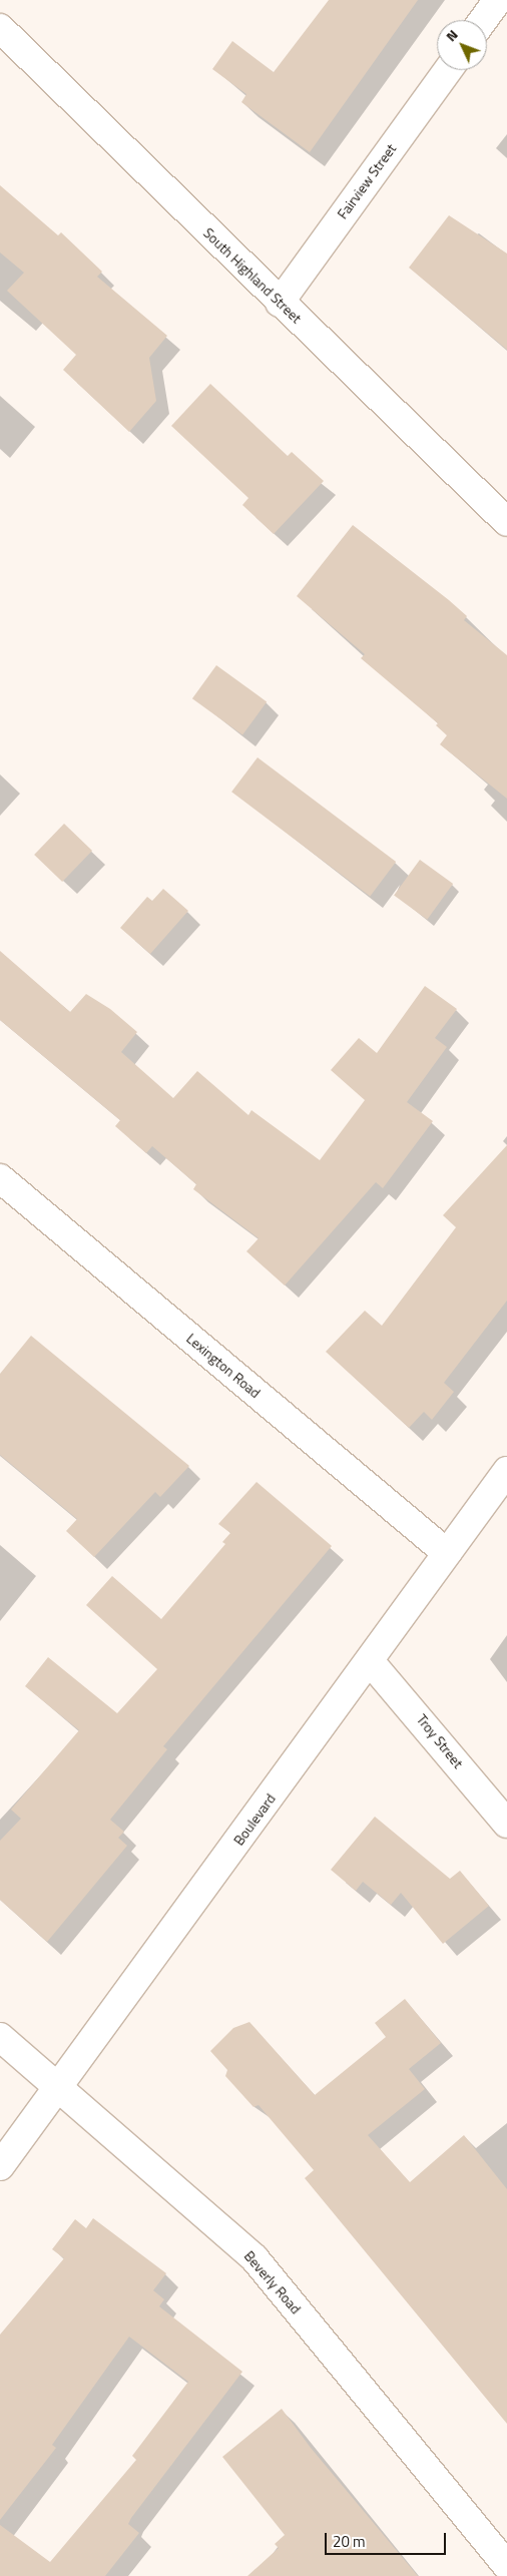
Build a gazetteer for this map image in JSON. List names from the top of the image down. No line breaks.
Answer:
{"streets":{"street":["Fairview Street","South Highland Street","Lexington Road","Troy Street","Boulevard","Beverly Road"]},"crossings":[["Fairview Street","South Highland Street"],["Lexington Road","Boulevard"],["Troy Street","Boulevard"],["Boulevard","Beverly Road"]],"scale_bar":"20 m","north":"top left"}
